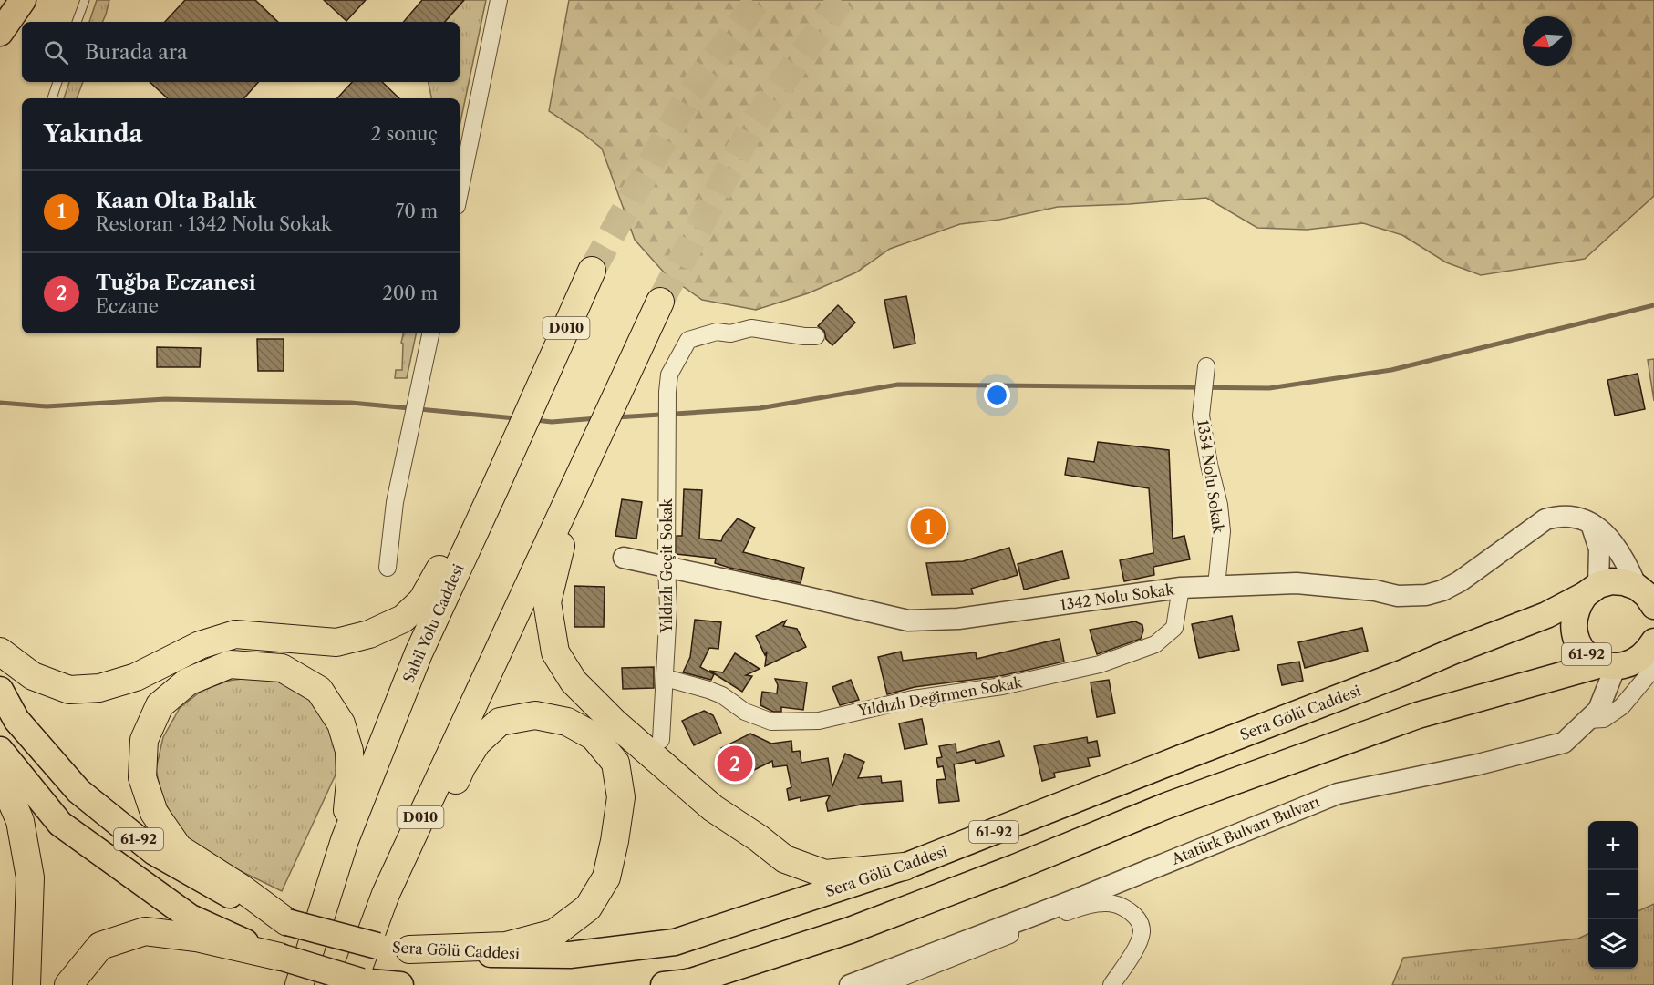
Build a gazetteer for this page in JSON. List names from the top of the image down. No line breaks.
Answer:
{"streets":{"highway":["D010","Sahil Yolu Caddesi"],"main road":["61-92","Sera Gölü Caddesi"],"street":["1354 Nolu Sokak","Yıldızlı Geçit Sokak","1342 Nolu Sokak","Yıldızlı Değirmen Sokak","Atatürk Bulvarı Bulvarı"]},"crossings":[["D010","61-92"],["1354 Nolu Sokak","1342 Nolu Sokak"],["Yıldızlı Geçit Sokak","1342 Nolu Sokak"],["Yıldızlı Geçit Sokak","Yıldızlı Değirmen Sokak"],["1342 Nolu Sokak","Yıldızlı Değirmen Sokak"],["1342 Nolu Sokak","Sera Gölü Caddesi"],["61-92","Sera Gölü Caddesi"],["61-92","Atatürk Bulvarı Bulvarı"]],"north":"left","page":{"search":"Burada ara","heading":["Yakında","2 sonuç"],"list":[{"mark":"1","name":"Kaan Olta Balık","note":"Restoran · 1342 Nolu Sokak","value":"70 m"},{"mark":"2","name":"Tuğba Eczanesi","note":"Eczane","value":"200 m"}],"pins":["1","2"],"map_buttons":["+","−"]}}
